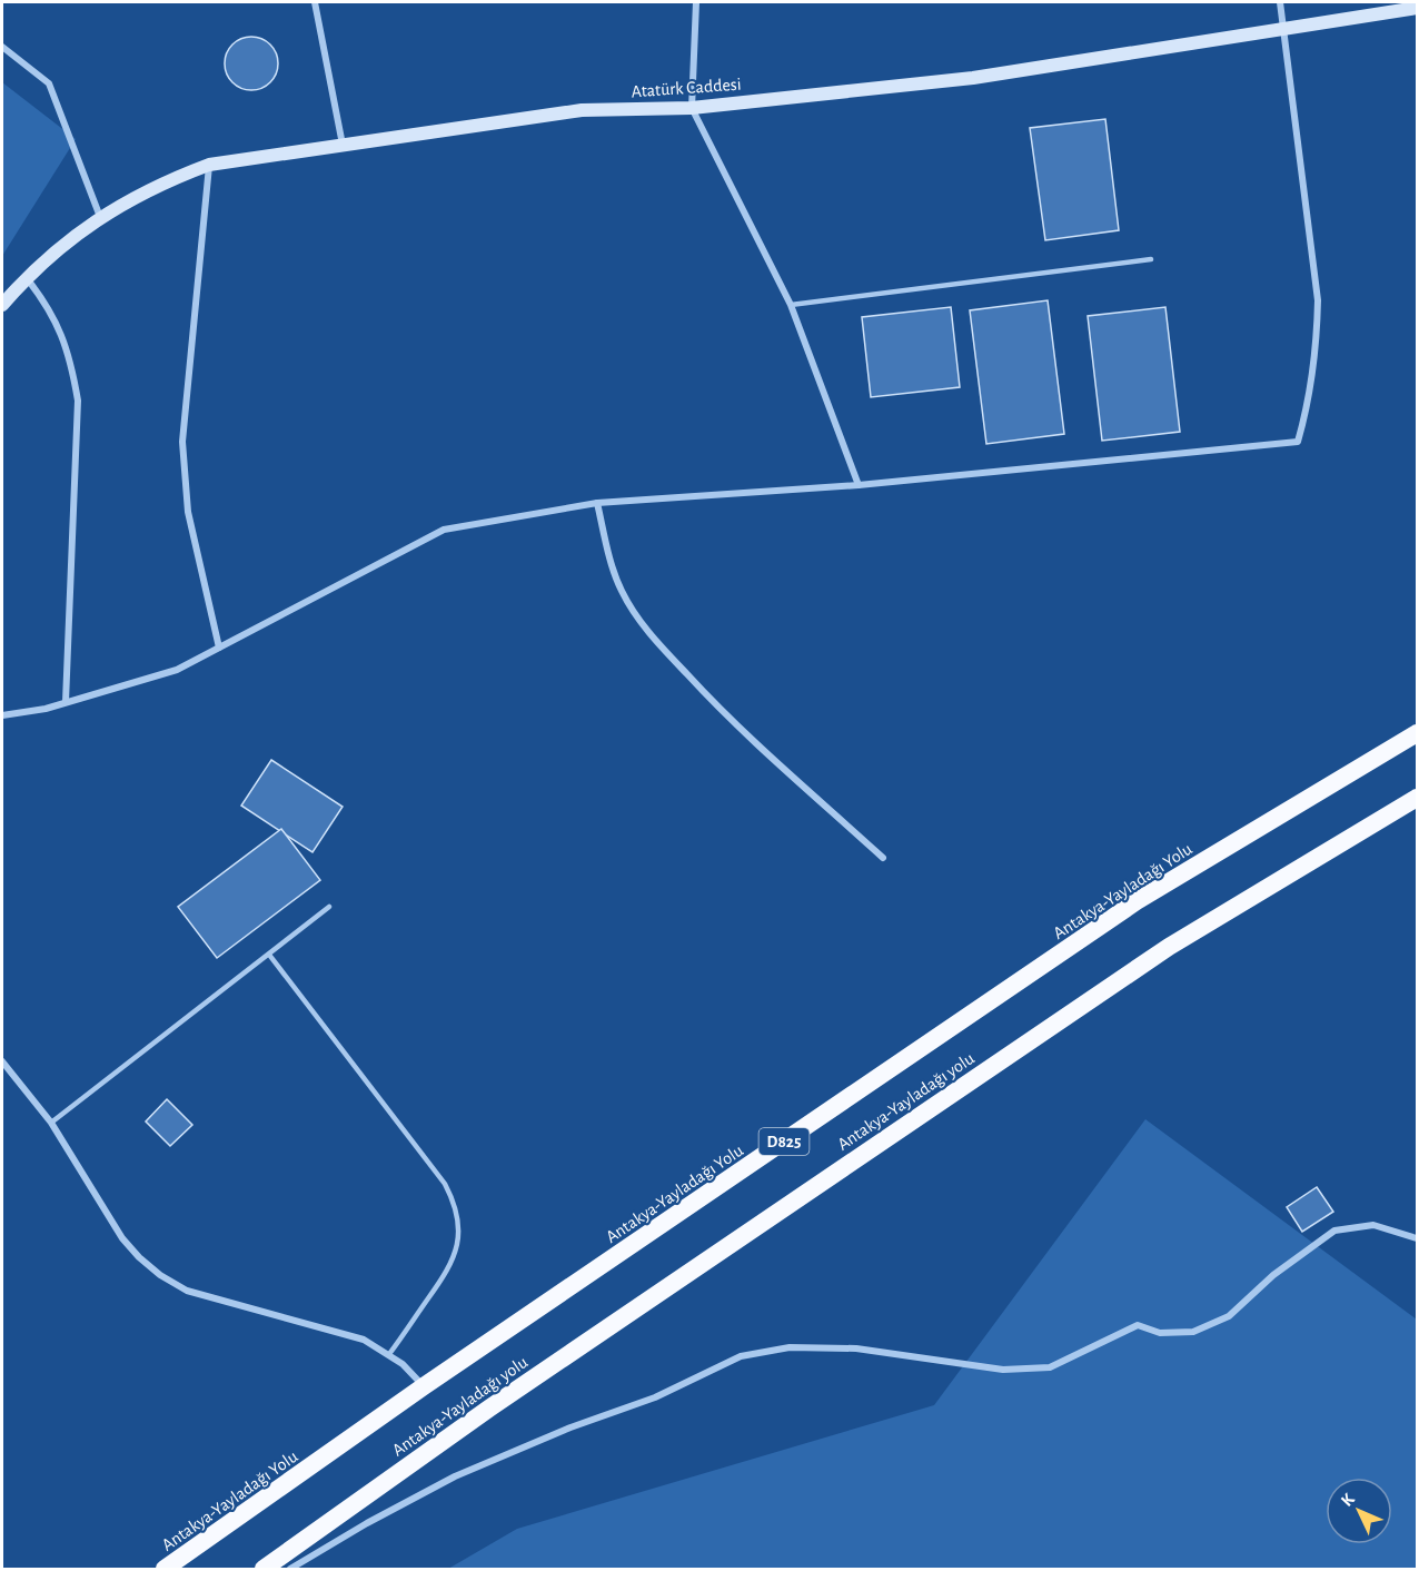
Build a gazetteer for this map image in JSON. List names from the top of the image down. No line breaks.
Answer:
{"streets":{"highway":["Antakya-Yayladağı Yolu","Antakya-Yayladağı yolu","D825"],"main road":["Atatürk Caddesi"]},"north":"top left"}
